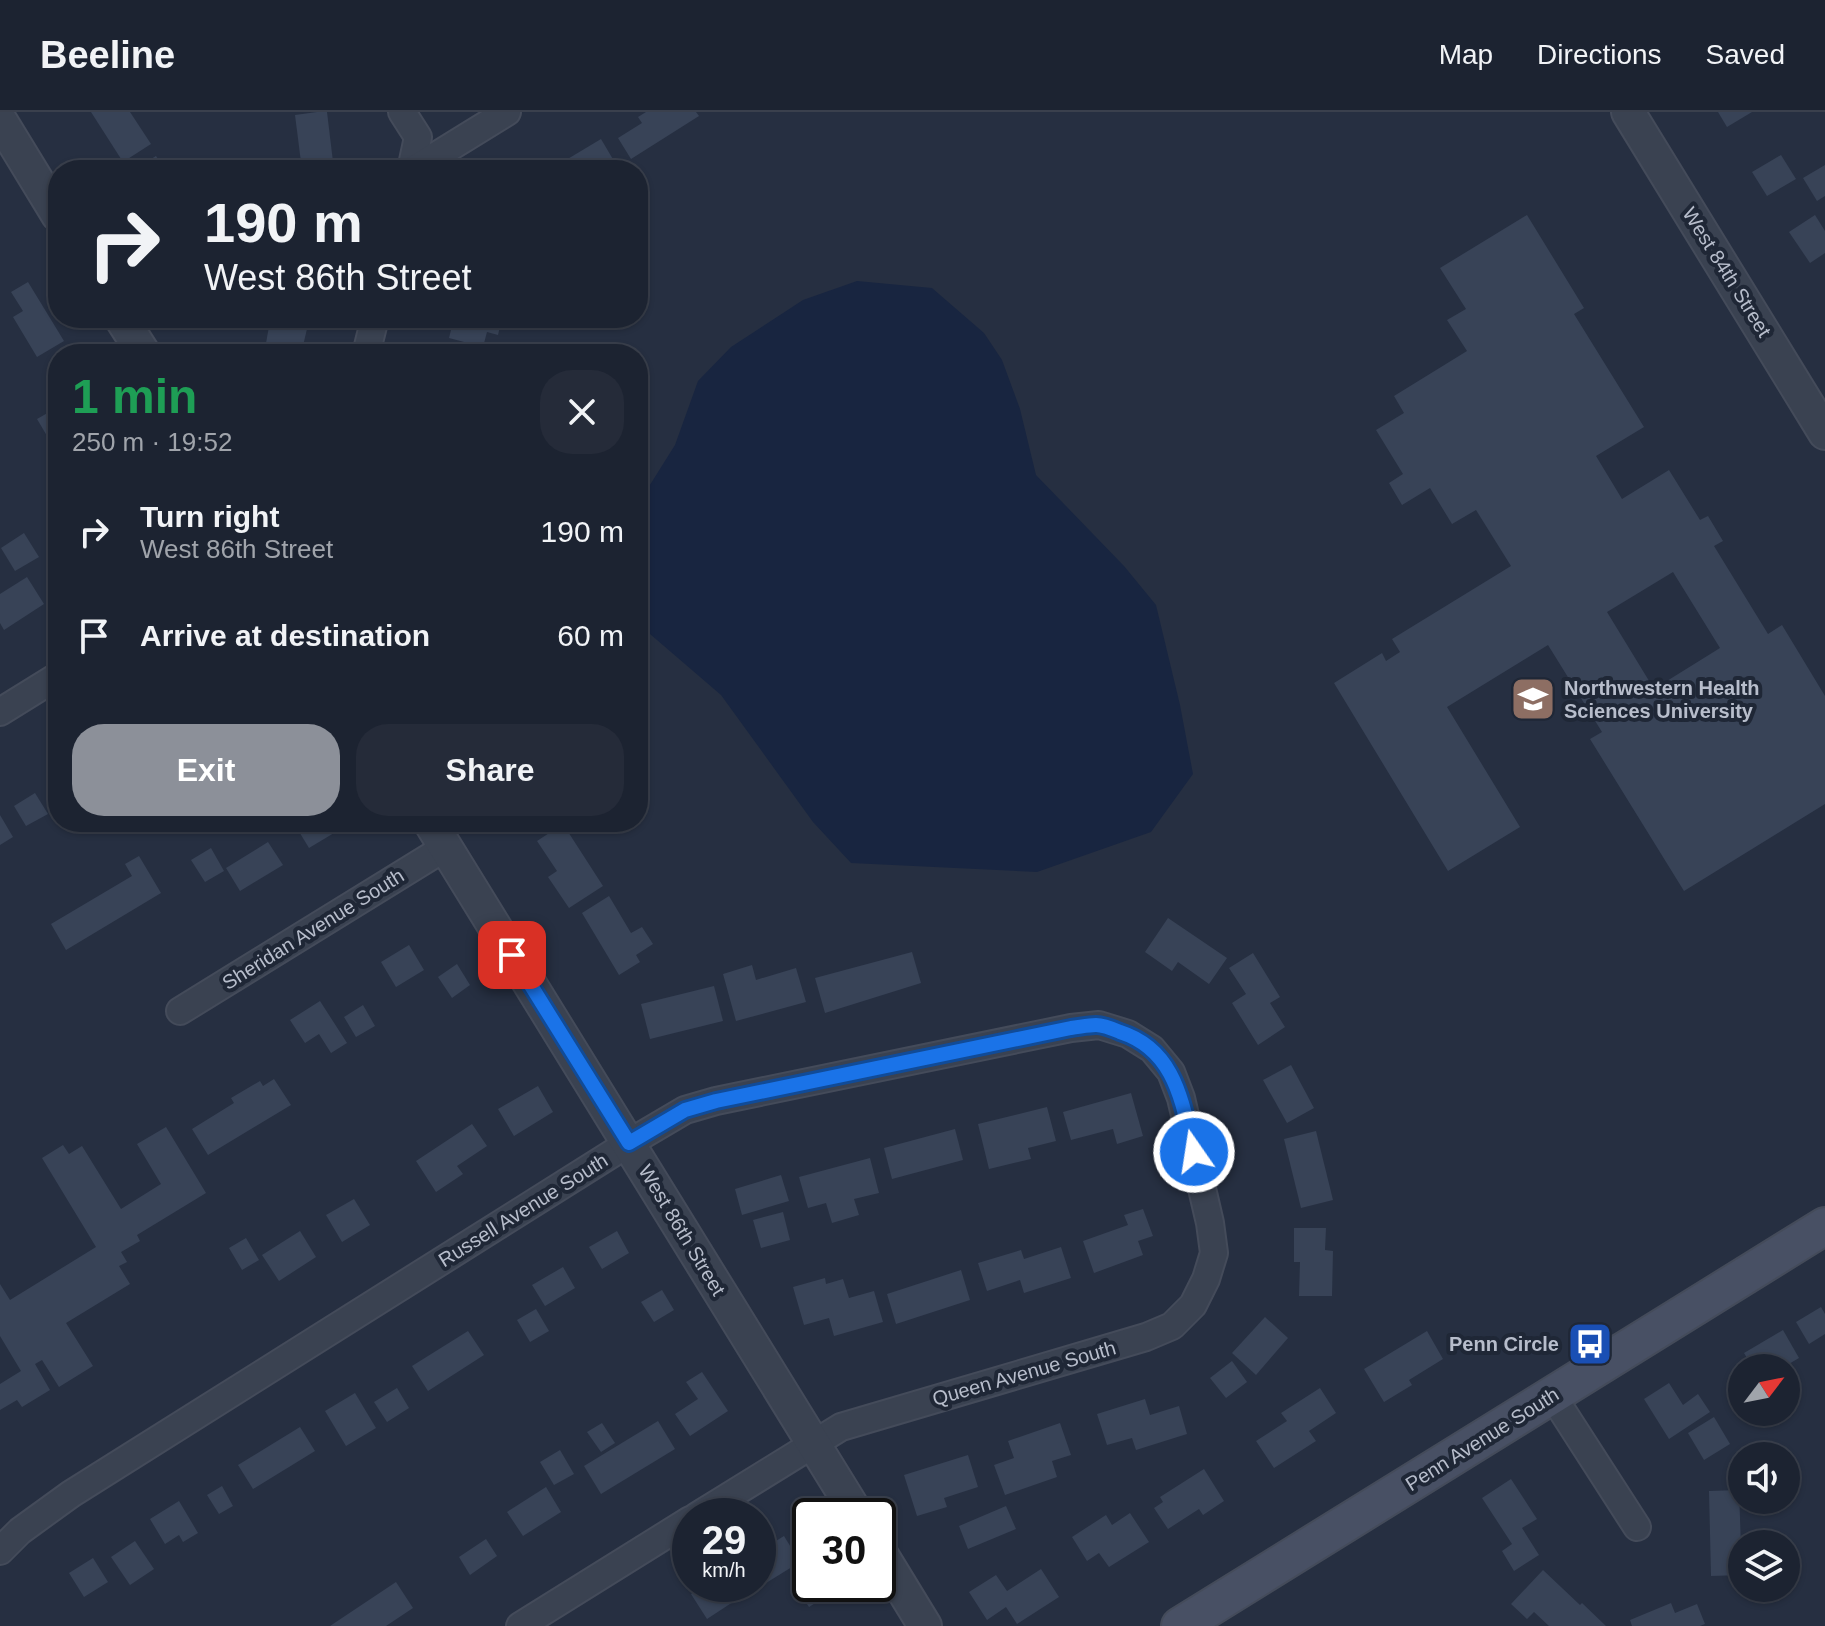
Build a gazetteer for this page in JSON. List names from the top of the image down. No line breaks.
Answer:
{"streets":{"main road":["Penn Avenue South"],"street":["West 84th Street","Sheridan Avenue South","Russell Avenue South","West 86th Street","Queen Avenue South"]},"crossings":[["Sheridan Avenue South","West 86th Street"],["Russell Avenue South","West 86th Street"],["Russell Avenue South","Queen Avenue South"],["West 86th Street","Queen Avenue South"]],"places":{"school or university":["Northwestern Health Sciences University"],"bus stop":["Penn Circle"]},"north":"top right","page":{"header":"Beeline","nav":["Map","Directions","Saved"],"turn":["190 m","West 86th Street"],"heading":["1 min","250 m · 19:52"],"list":[{"name":"Turn right","note":"West 86th Street","value":"190 m"},{"name":"Arrive at destination","value":"60 m"}],"buttons":["Exit","Share"],"speed":"29 km/h","limit":"30"}}
